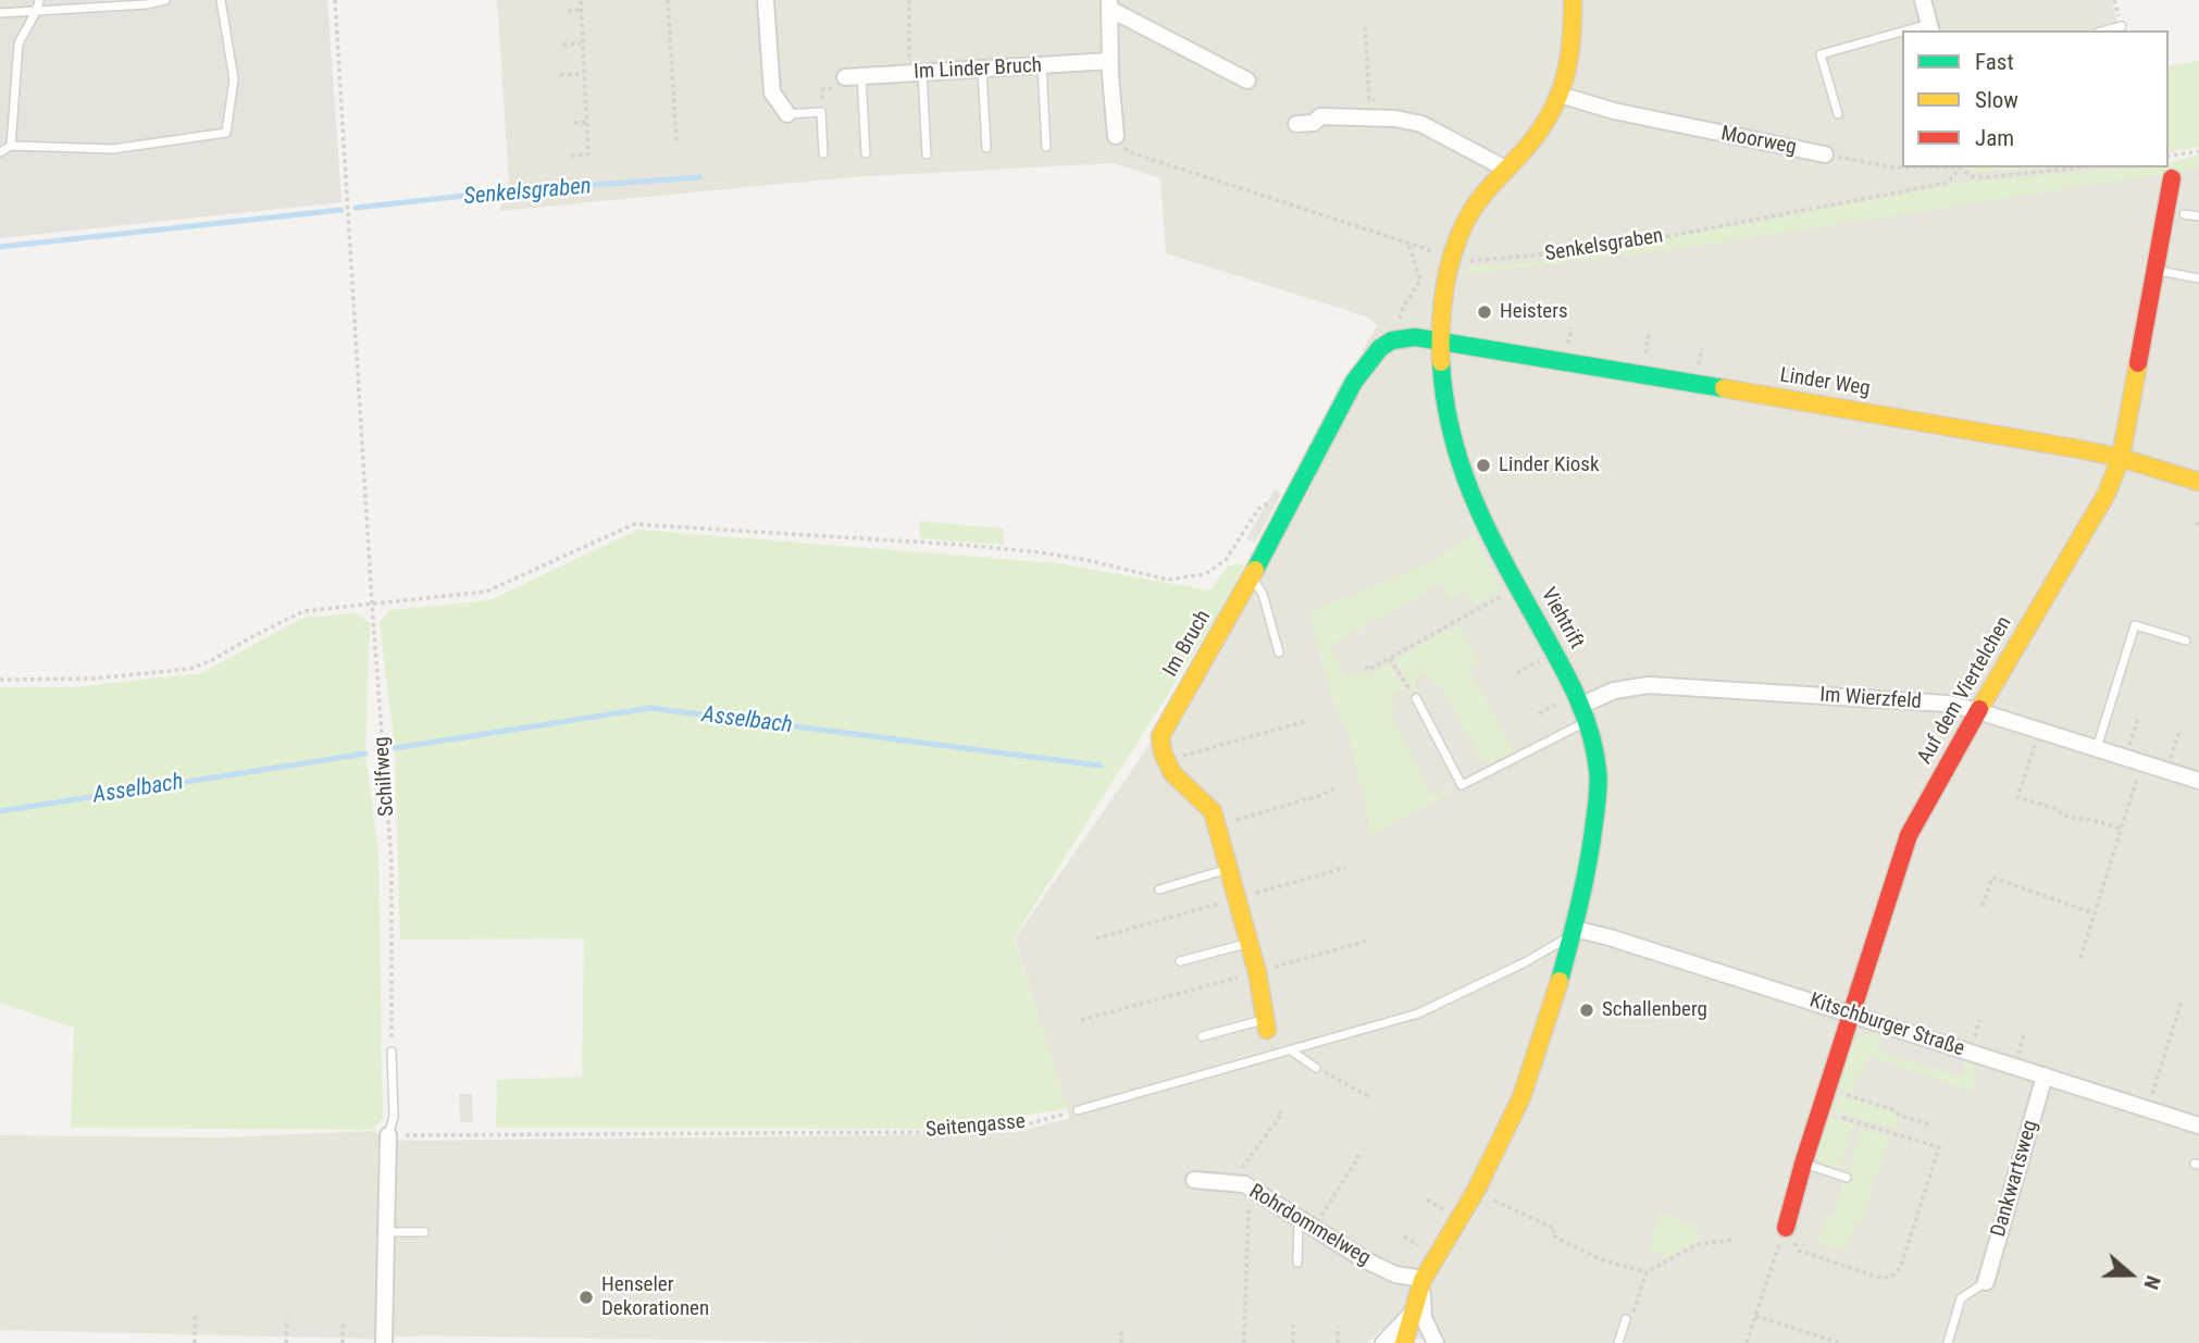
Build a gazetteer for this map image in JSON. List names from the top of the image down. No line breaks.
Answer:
{"streets":{"street":["Im Linder Bruch","Moorweg","Linder Weg","Viehtrift","Im Bruch","Auf dem Viertelchen","Im Wierzfeld","Kitschburger Straße","Dankwartsweg","Rohrdommelweg"],"path":["Senkelsgraben","Schilfweg","Seitengasse"]},"crossings":[["Moorweg","Viehtrift"],["Senkelsgraben","Viehtrift"],["Linder Weg","Viehtrift"],["Linder Weg","Im Bruch"],["Linder Weg","Auf dem Viertelchen"],["Viehtrift","Im Bruch"],["Viehtrift","Im Wierzfeld"],["Viehtrift","Kitschburger Straße"],["Viehtrift","Rohrdommelweg"],["Auf dem Viertelchen","Im Wierzfeld"],["Auf dem Viertelchen","Kitschburger Straße"],["Kitschburger Straße","Dankwartsweg"]],"water":["Senkelsgraben","Asselbach"],"places":["Heisters","Linder Kiosk","Schallenberg","Henseler Dekorationen"],"legend":["Fast","Slow","Jam"],"north":"right"}
